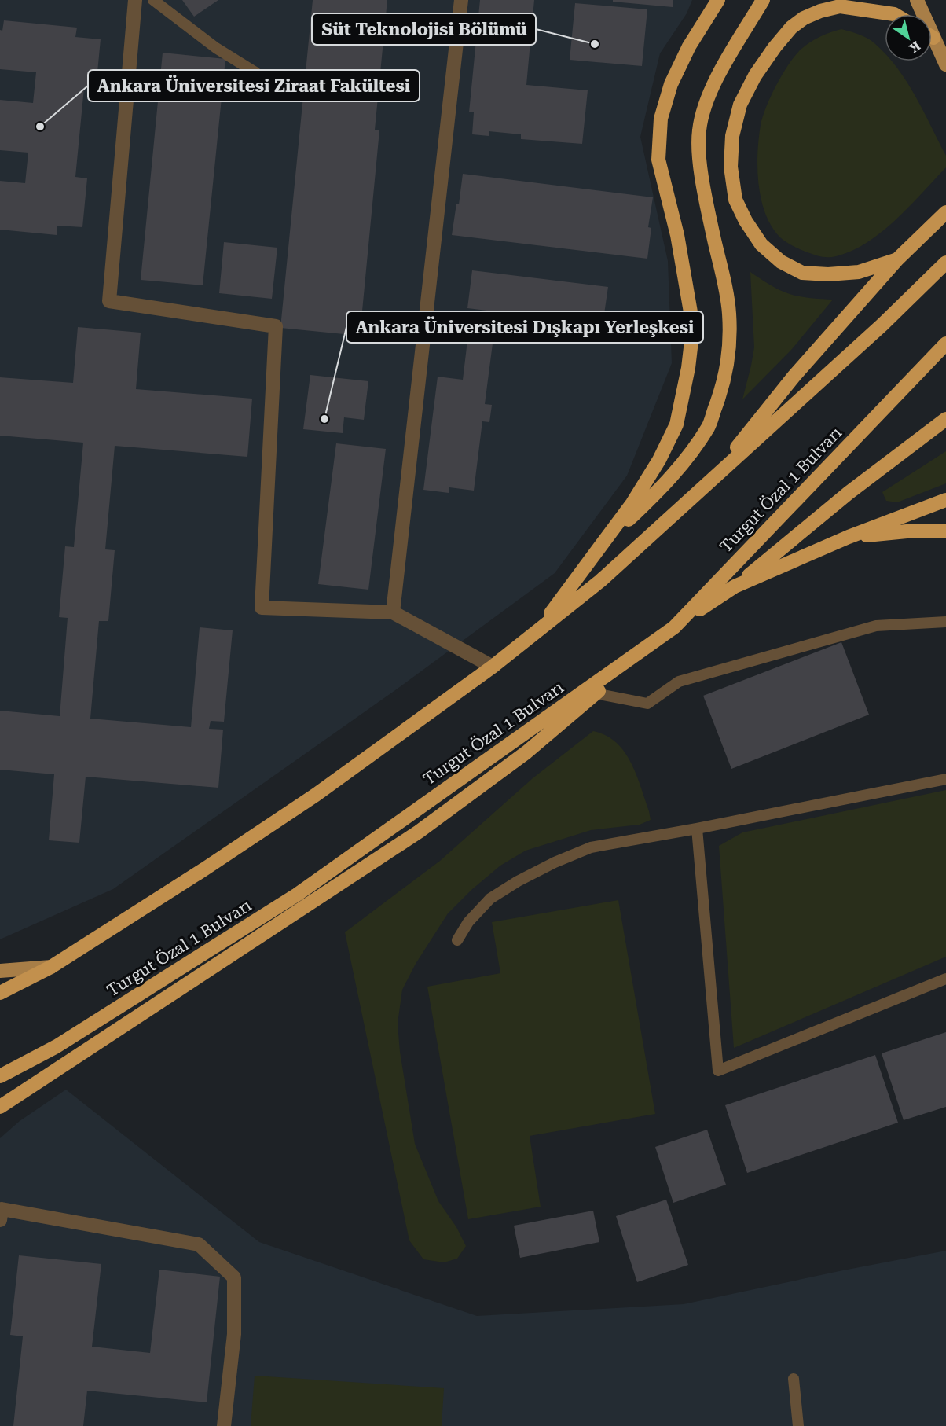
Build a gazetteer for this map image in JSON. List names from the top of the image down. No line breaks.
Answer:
{"streets":{"highway":["Turgut Özal 1 Bulvarı"]},"places":["Süt Teknolojisi Bölümü","Ankara Üniversitesi Ziraat Fakültesi","Ankara Üniversitesi Dışkapı Yerleşkesi"],"north":"bottom right"}
